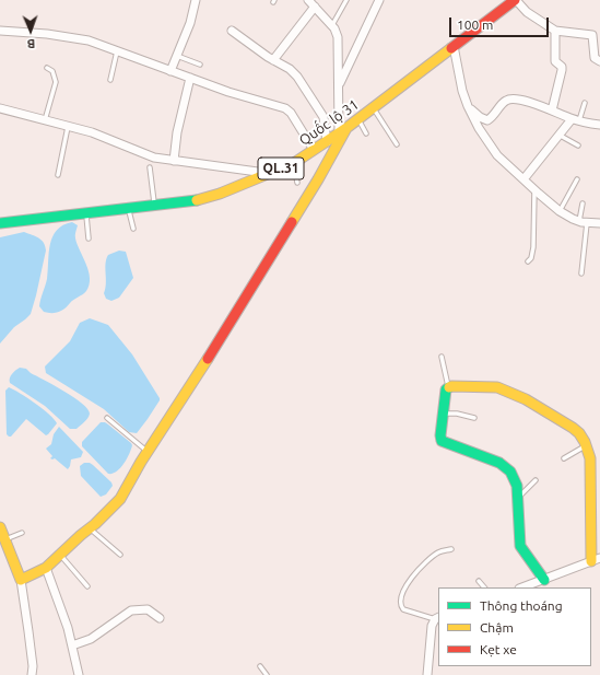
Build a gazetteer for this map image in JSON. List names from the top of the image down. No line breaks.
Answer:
{"streets":{"main road":["Quốc lộ 31","QL.31"]},"legend":["Thông thoáng","Chậm","Kẹt xe"],"scale_bar":"100 m","north":"bottom"}
